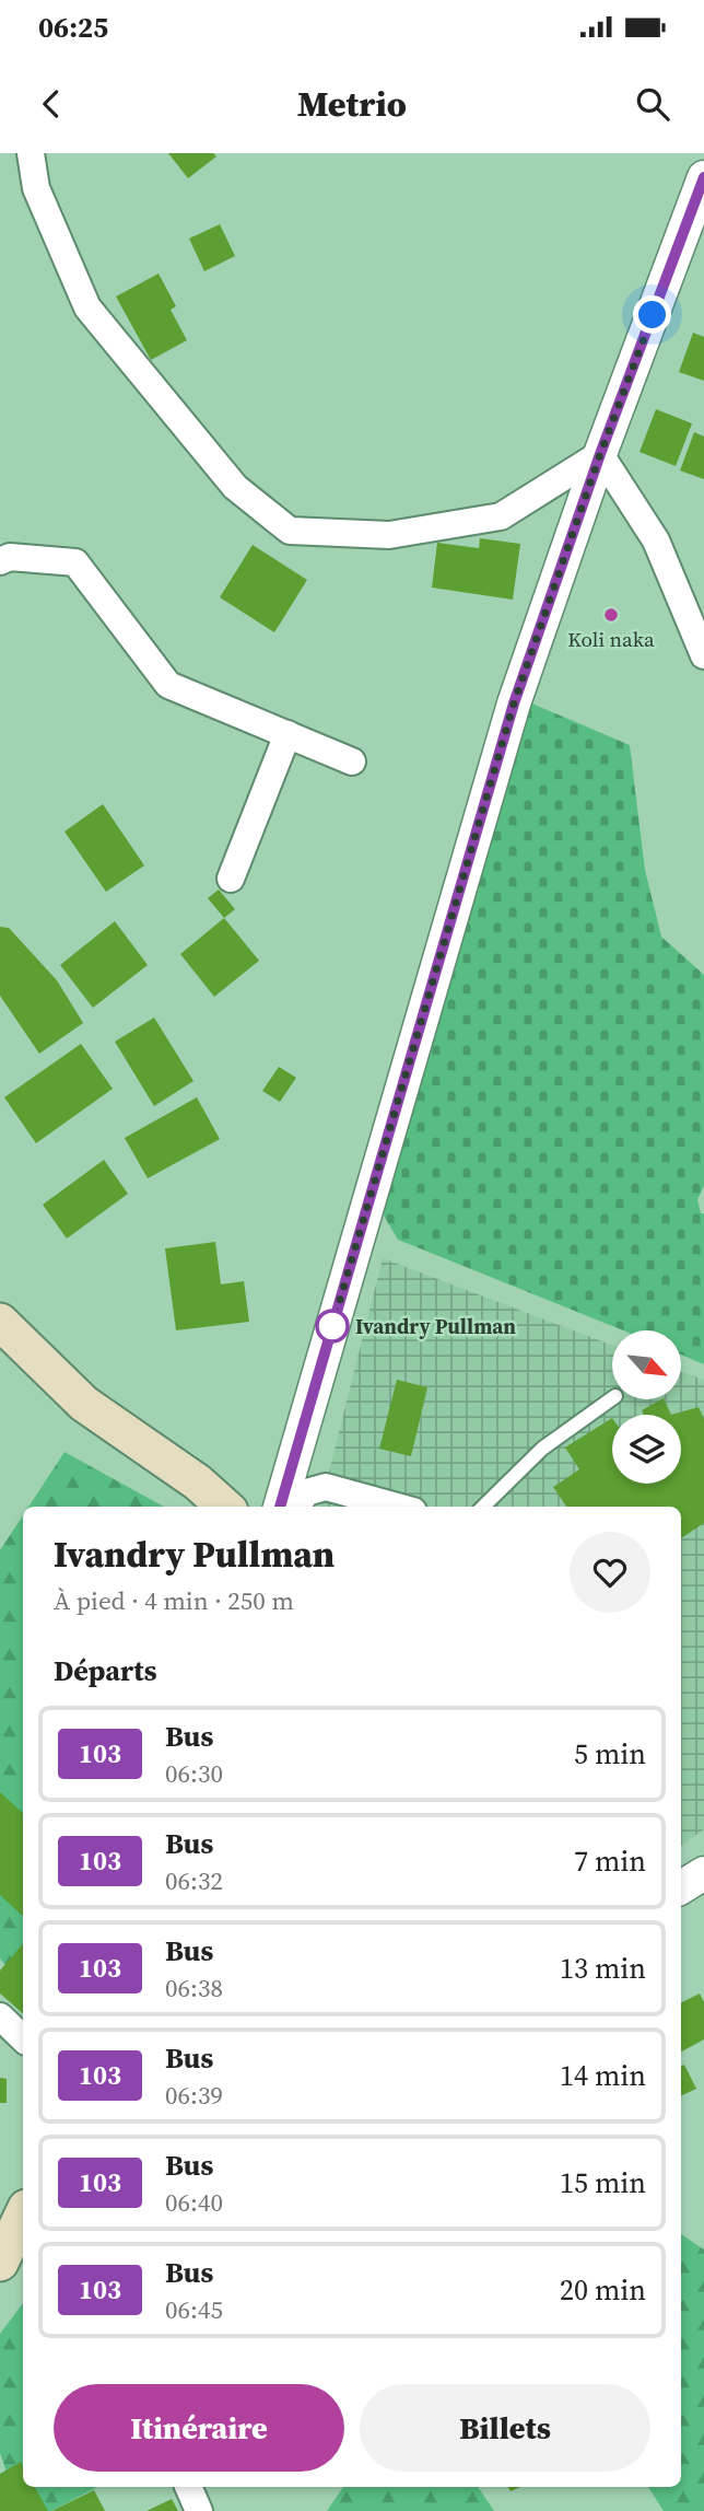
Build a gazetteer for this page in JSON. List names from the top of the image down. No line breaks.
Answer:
{"places":["Koli naka","Ivandry Pullman"],"lines":["bus line 103"],"north":"bottom right","page":{"status":"06:25","header":"Metrio","heading":[["Ivandry Pullman","À pied · 4 min · 250 m"],"Départs"],"list":[{"mark":"103","name":"Bus","note":"06:30","value":"5 min"},{"mark":"103","name":"Bus","note":"06:32","value":"7 min"},{"mark":"103","name":"Bus","note":"06:38","value":"13 min"},{"mark":"103","name":"Bus","note":"06:39","value":"14 min"},{"mark":"103","name":"Bus","note":"06:40","value":"15 min"},{"mark":"103","name":"Bus","note":"06:45","value":"20 min"}],"buttons":["Itinéraire","Billets"]}}
